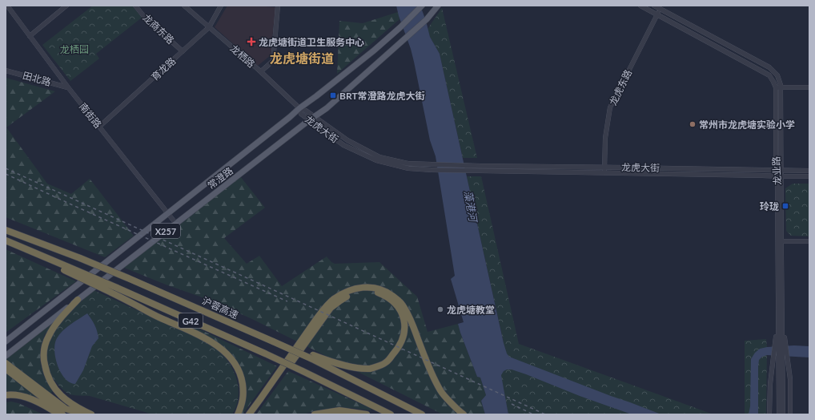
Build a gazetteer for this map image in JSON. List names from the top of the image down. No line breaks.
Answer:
{"streets":{"highway":["沪蓉高速","G42"],"main road":["常澄路","X257"],"street":["龙商东路","龙栖路","育龙路","田北路","龙虎东路","南街路","龙虎大街","龙业路"]},"crossings":[["龙商东路","育龙路"],["龙栖路","育龙路"],["龙栖路","龙虎大街"],["龙栖路","常澄路"],["育龙路","南街路"],["田北路","南街路"],["龙虎东路","龙虎大街"],["龙虎东路","龙业路"],["南街路","常澄路"],["龙虎大街","龙业路"],["龙虎大街","常澄路"]],"districts":["龙虎塘街道"],"water":["藻港河"],"parks":["龙栖园"],"places":{"health":["龙虎塘街道卫生服务中心"],"transit":["BRT常澄路龙虎大街","玲珑"],"other":["常州市龙虎塘实验小学","龙虎塘教堂"]}}
